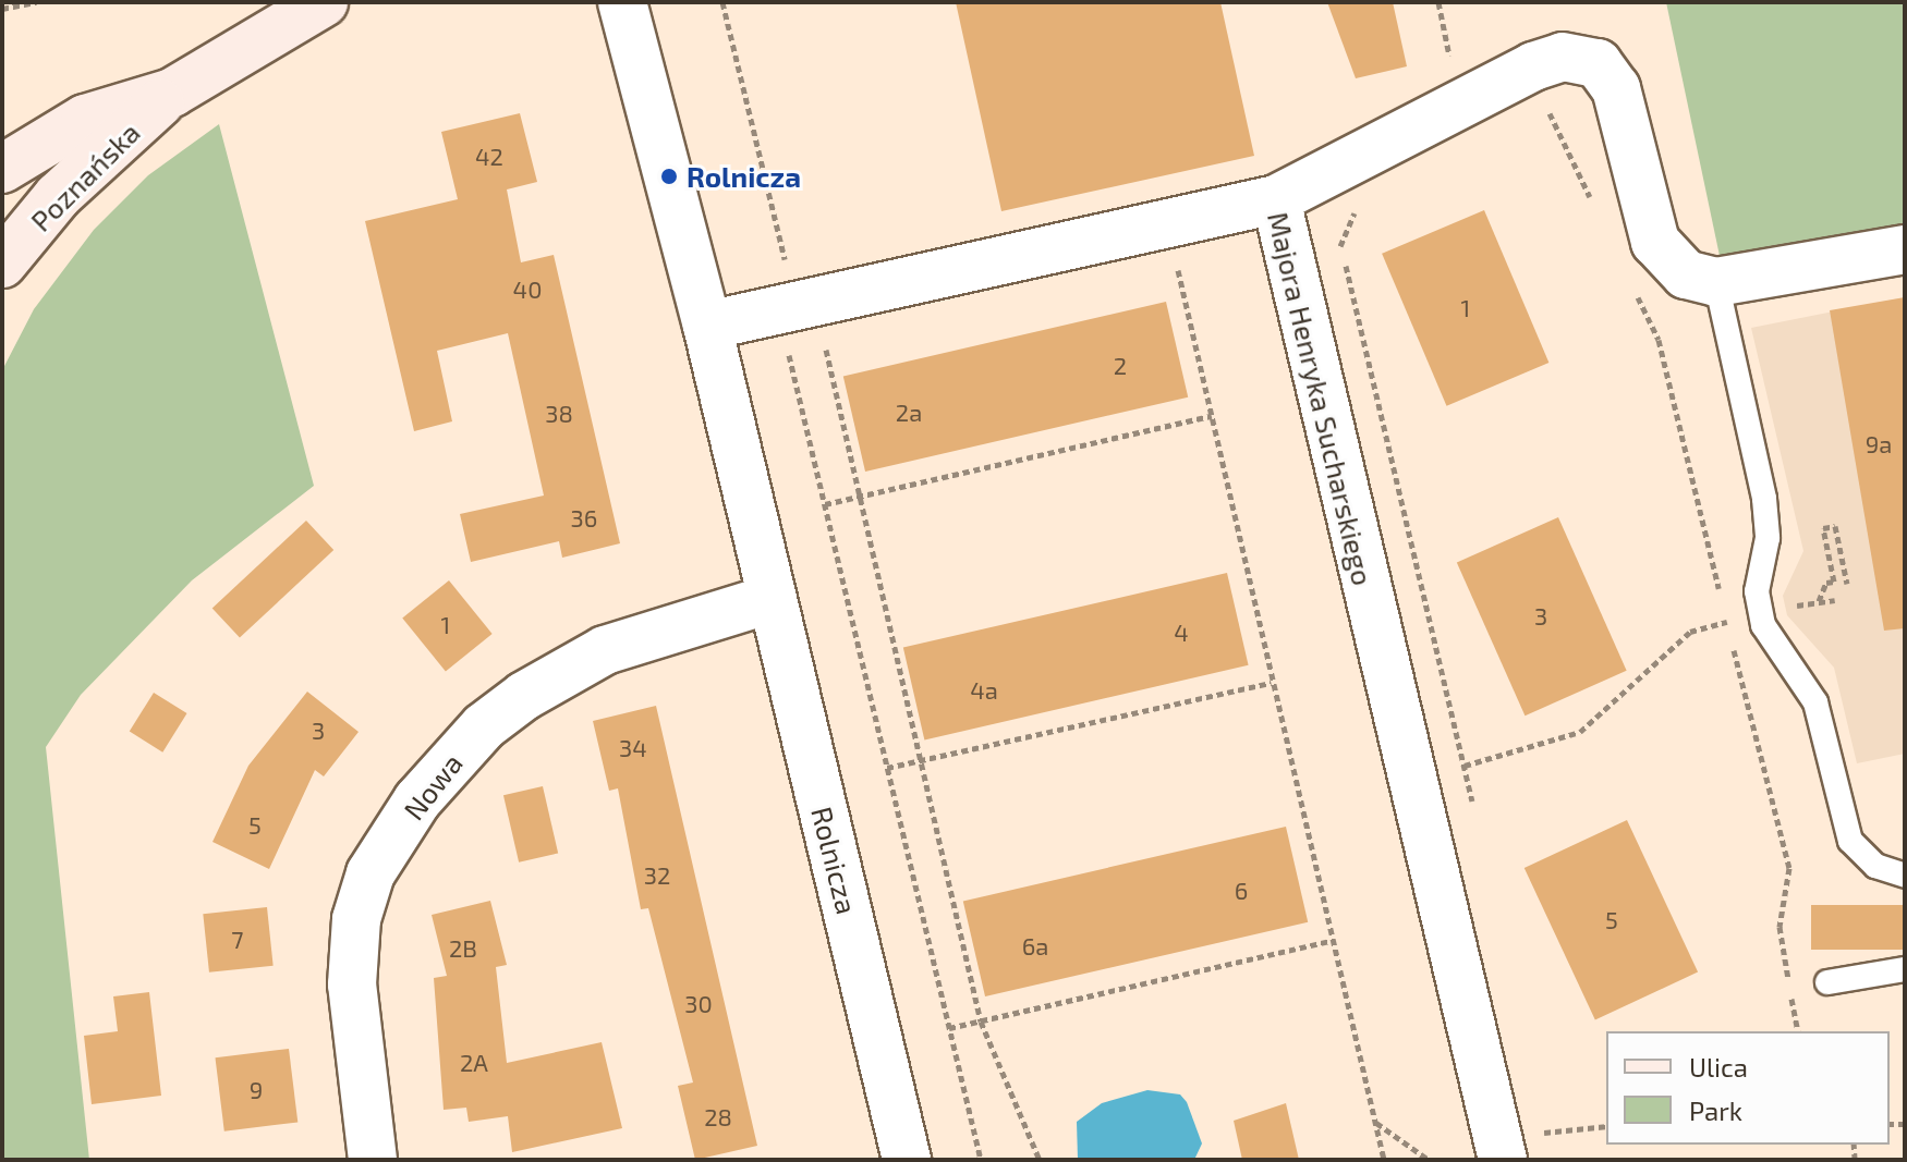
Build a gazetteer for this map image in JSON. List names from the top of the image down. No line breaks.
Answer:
{"streets":{"main road":["Poznańska"],"street":["Majora Henryka Sucharskiego","Nowa","Rolnicza"]},"crossings":[["Majora Henryka Sucharskiego","Rolnicza"],["Nowa","Rolnicza"]],"places":["Rolnicza"],"house_numbers":["42","40","1","2","2a","38","9a","36","3","1","4","4a","3","34","5","32","6","5","7","6a","2B","30","2A","9","28"],"legend":["Ulica","Park"]}
